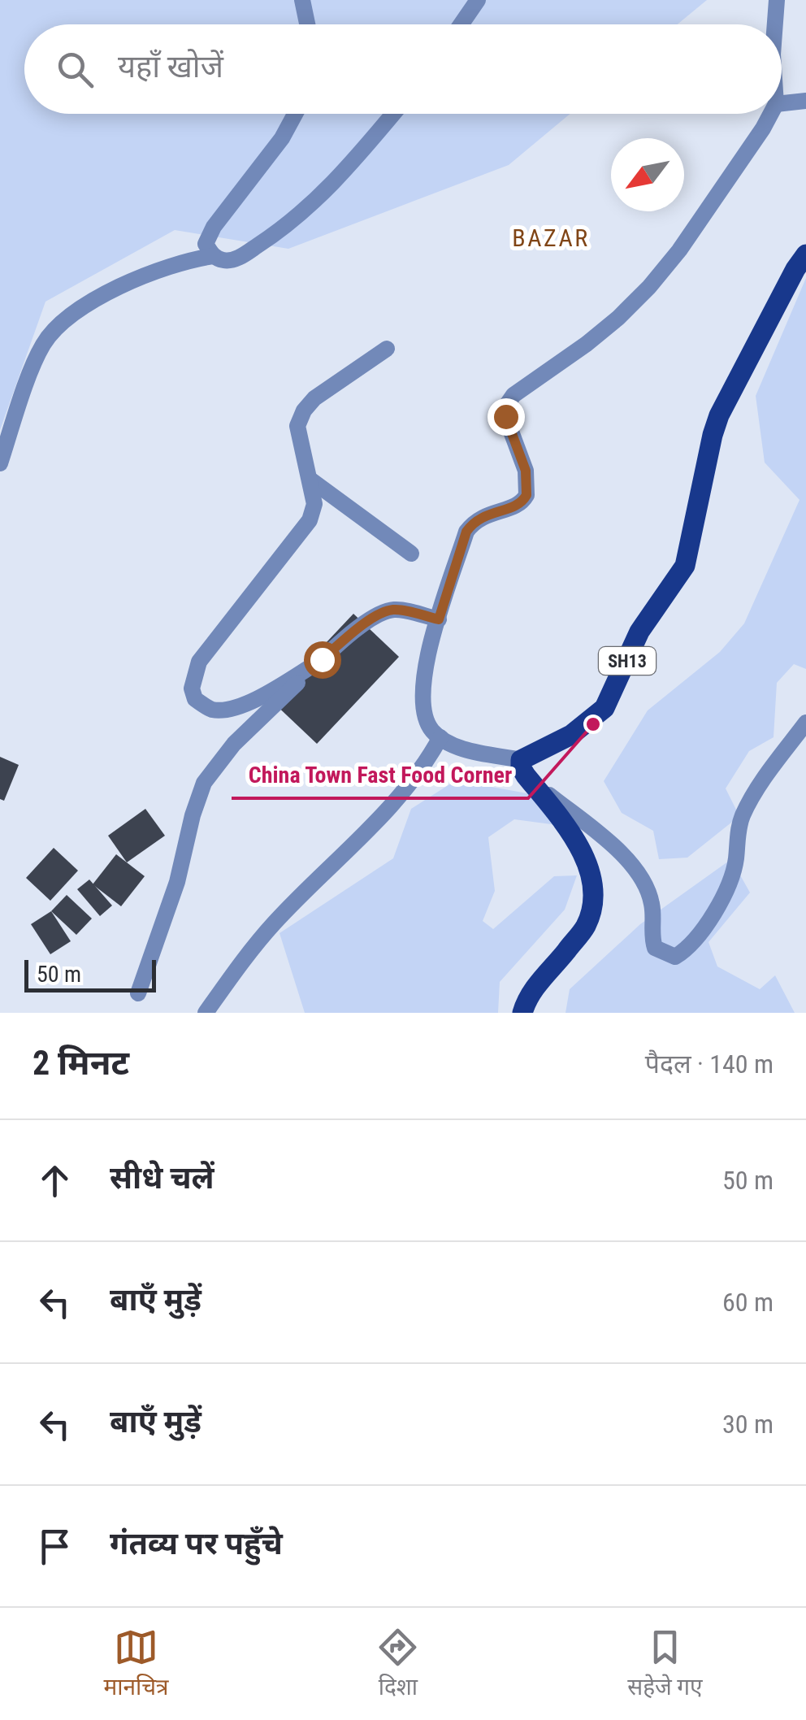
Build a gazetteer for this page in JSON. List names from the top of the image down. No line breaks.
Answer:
{"streets":{"main road":["SH13"]},"districts":["BAZAR"],"places":["China Town Fast Food Corner"],"scale_bar":"50 m","north":"bottom left","page":{"search":"यहाँ खोजें","scale":"50 m","heading":["2 मिनट","पैदल · 140 m"],"list":[["सीधे चलें","50 m"],["बाएँ मुड़ें","60 m"],["बाएँ मुड़ें","30 m"],"गंतव्य पर पहुँचे"],"nav":["मानचित्र","दिशा","सहेजे गए"]}}
